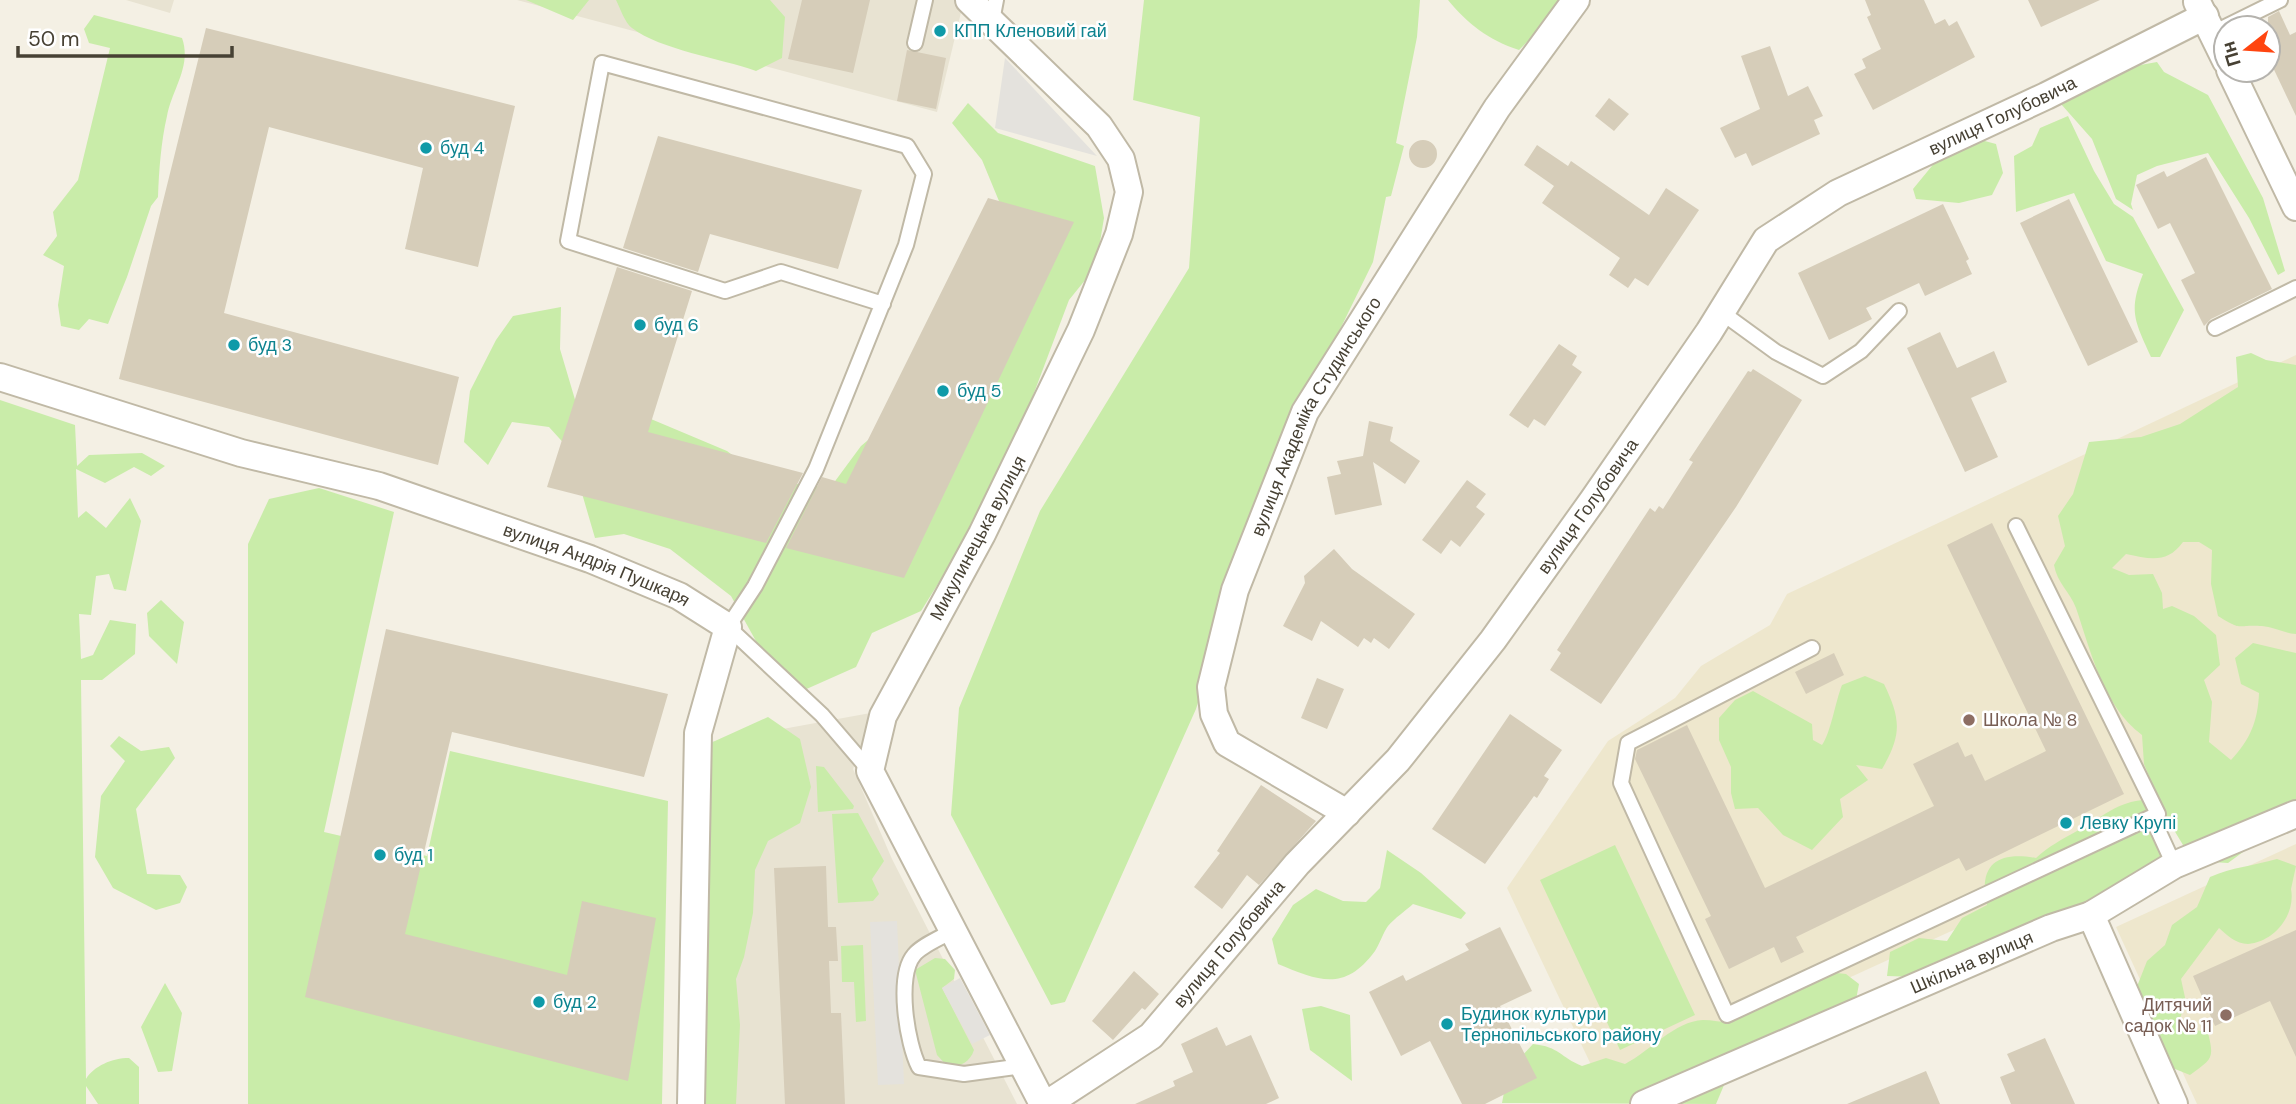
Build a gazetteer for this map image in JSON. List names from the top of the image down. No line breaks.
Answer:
{"streets":{"street":["вулиця Голубовича","вулиця Академіка Студинського","Микулинецька вулиця","вулиця Андрія Пушкаря","Шкільна вулиця"]},"crossings":[["вулиця Голубовича","вулиця Академіка Студинського"]],"places":["КПП Кленовий гай","буд 4","буд 6","буд 3","буд 5","Школа № 8","Левку Крупі","буд 1","буд 2","Дитячий садок № 11","Будинок культури Тернопільського району"],"scale_bar":"50 m","north":"left"}
